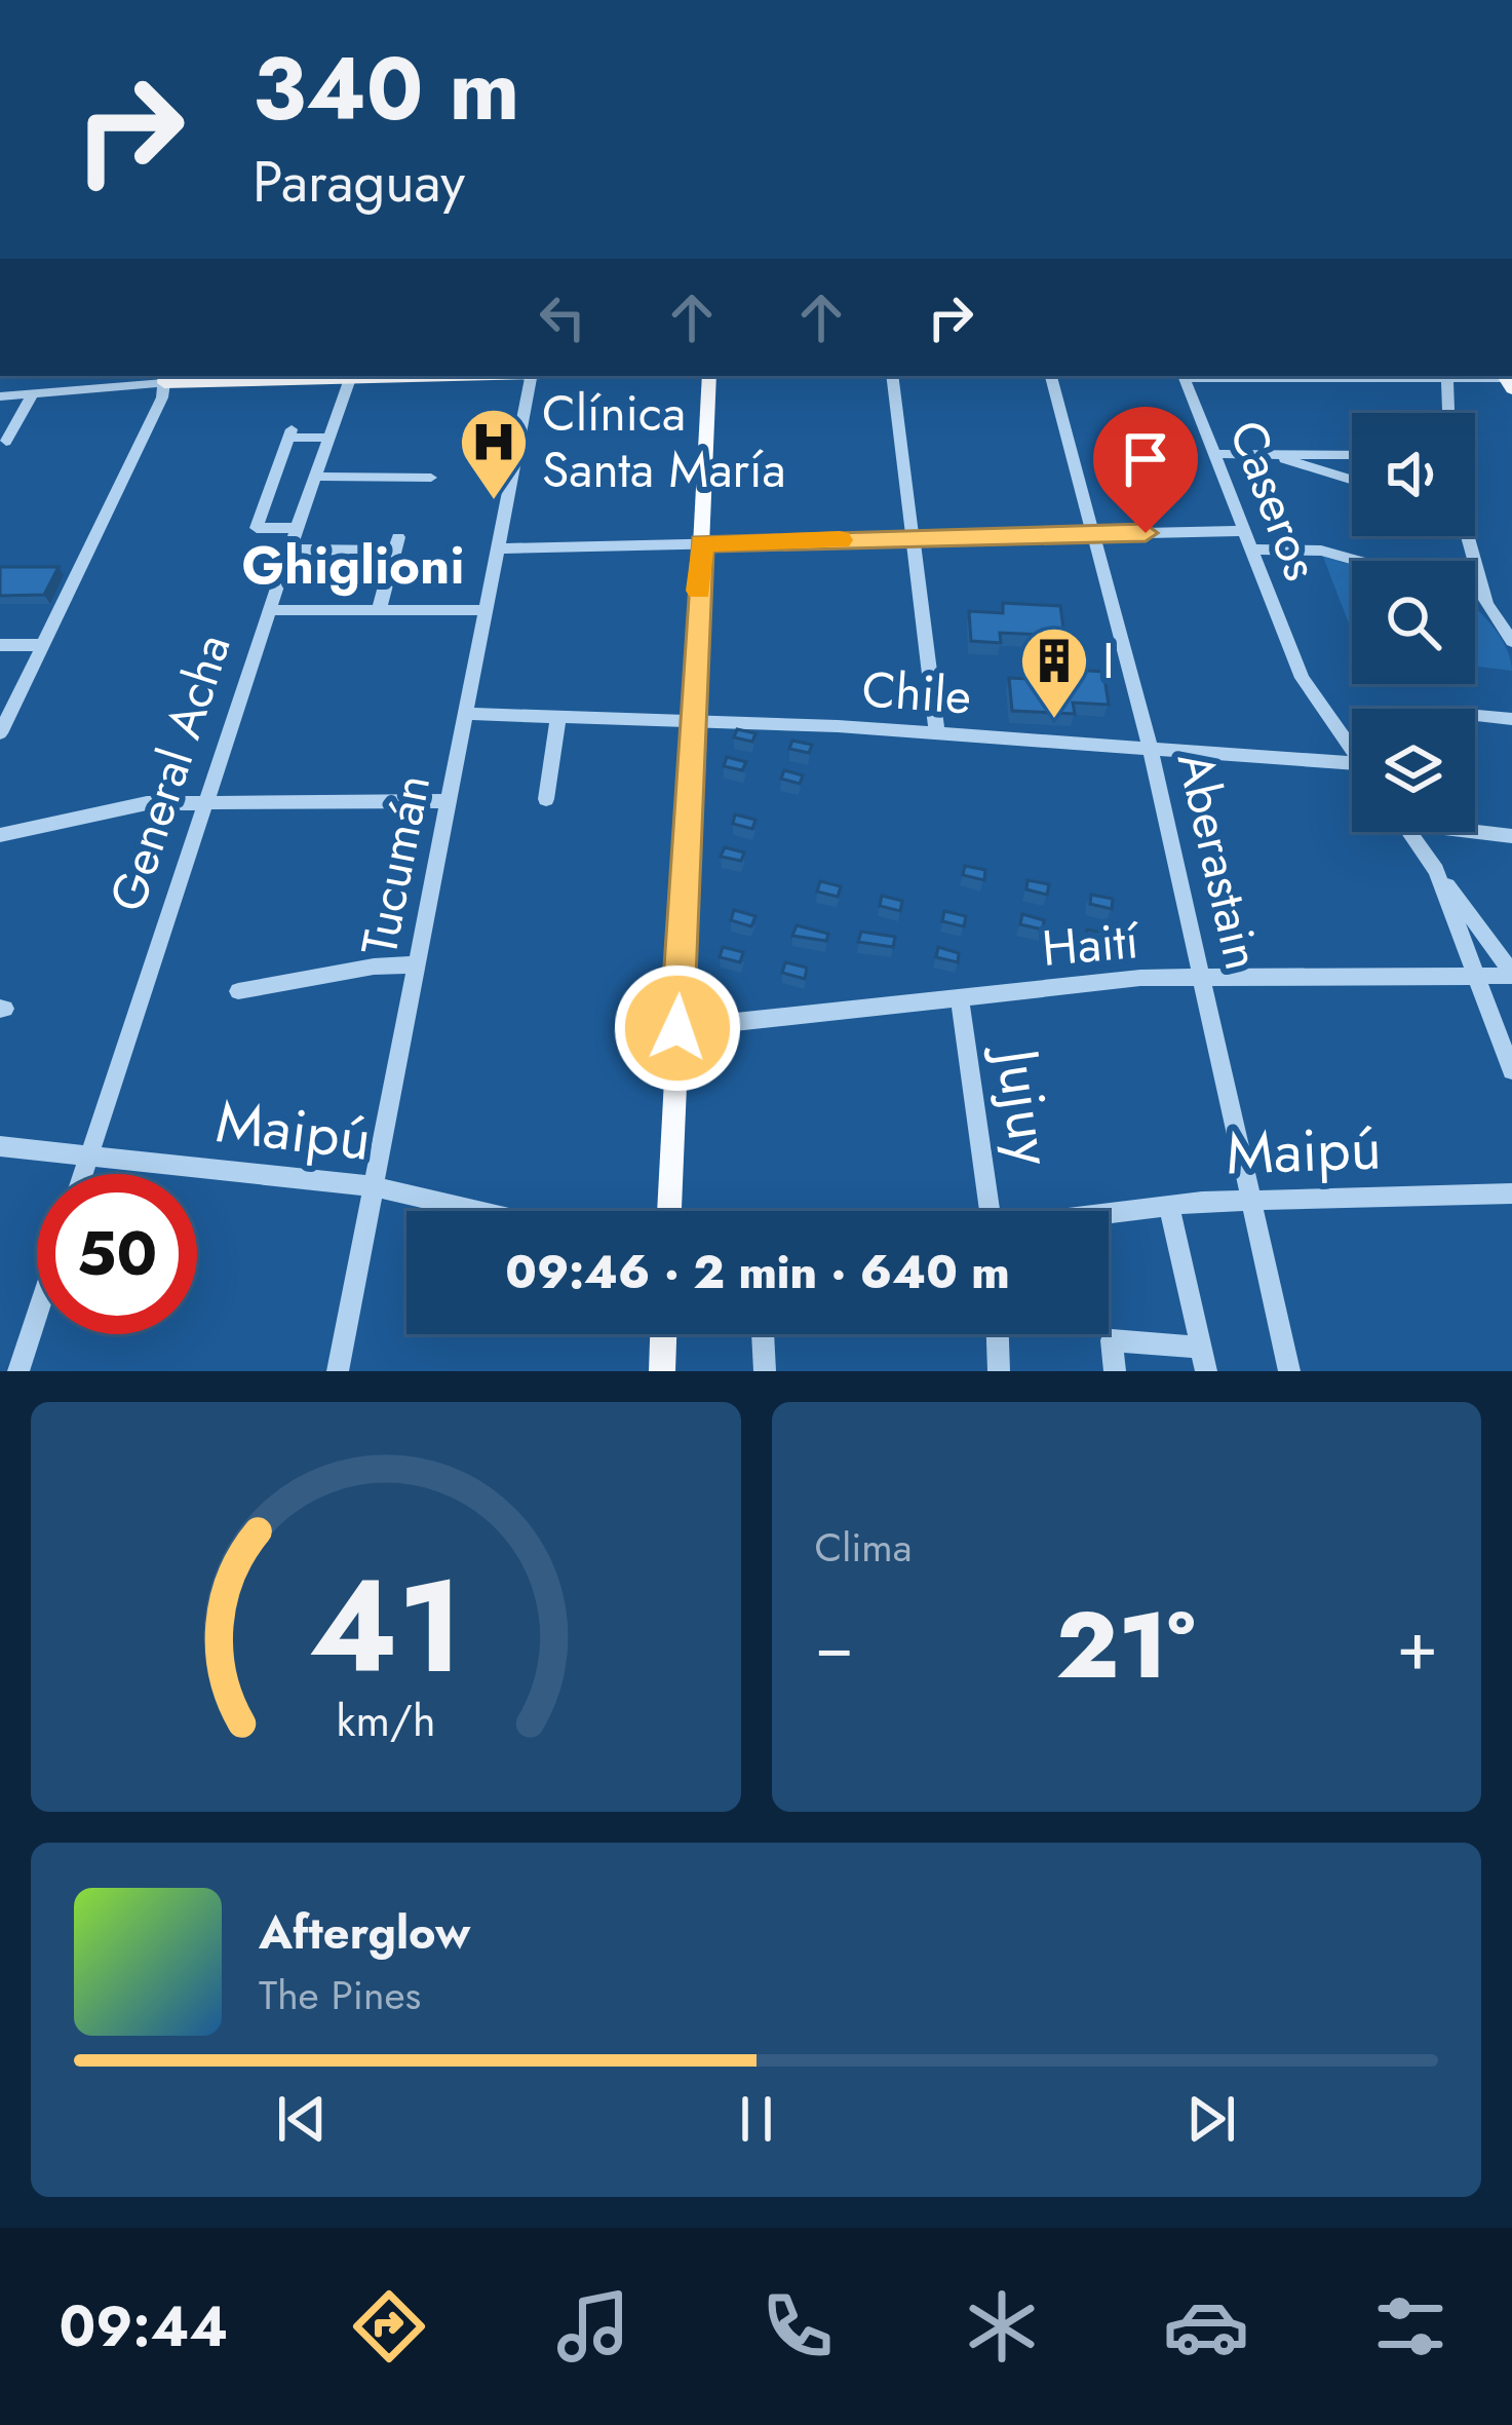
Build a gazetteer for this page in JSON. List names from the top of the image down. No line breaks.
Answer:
{"streets":{"street":["Caseros","Chile","General Acha","Aberastain","Tucumán","Haití","Jujuy","Maipú"]},"crossings":[["Chile","Aberastain"],["Chile","Tucumán"],["General Acha","Maipú"],["Aberastain","Haití"],["Aberastain","Maipú"],["Tucumán","Maipú"],["Haití","Jujuy"]],"districts":["Ghiglioni"],"places":{"hospital":["Clínica Santa María"],"building":["I"]},"page":{"turn":["340 m","Paraguay"],"limit":"50","trip":"09:46 · 2 min · 640 m","tile":"Clima","heat":["−","21°","+"],"song":["Afterglow","The Pines"],"tabs":"09:44","gauge":["41","km/h"]}}
